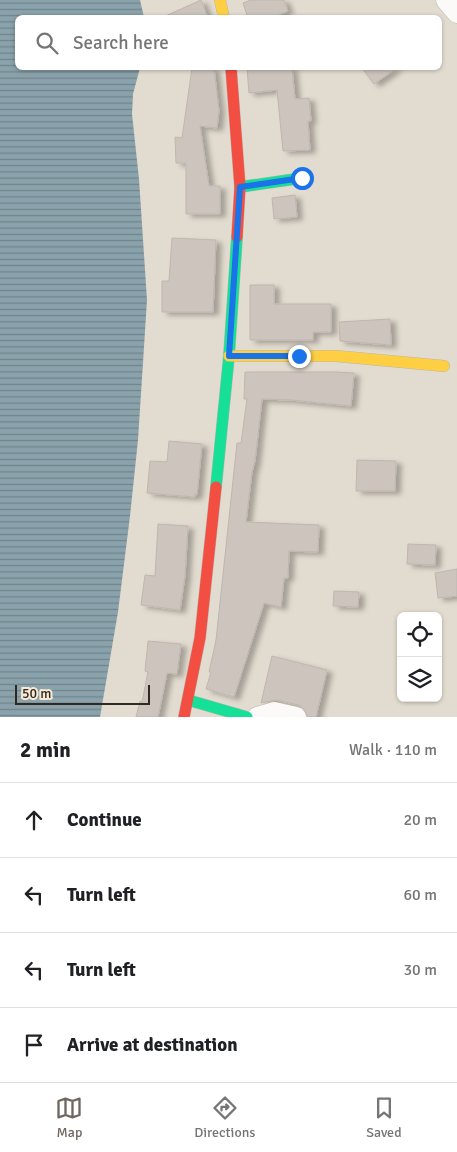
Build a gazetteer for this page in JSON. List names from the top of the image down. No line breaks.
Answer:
{"scale_bar":"50 m","page":{"search":"Search here","scale":"50 m","heading":["2 min","Walk · 110 m"],"list":[["Continue","20 m"],["Turn left","60 m"],["Turn left","30 m"],"Arrive at destination"],"nav":["Map","Directions","Saved"]}}
